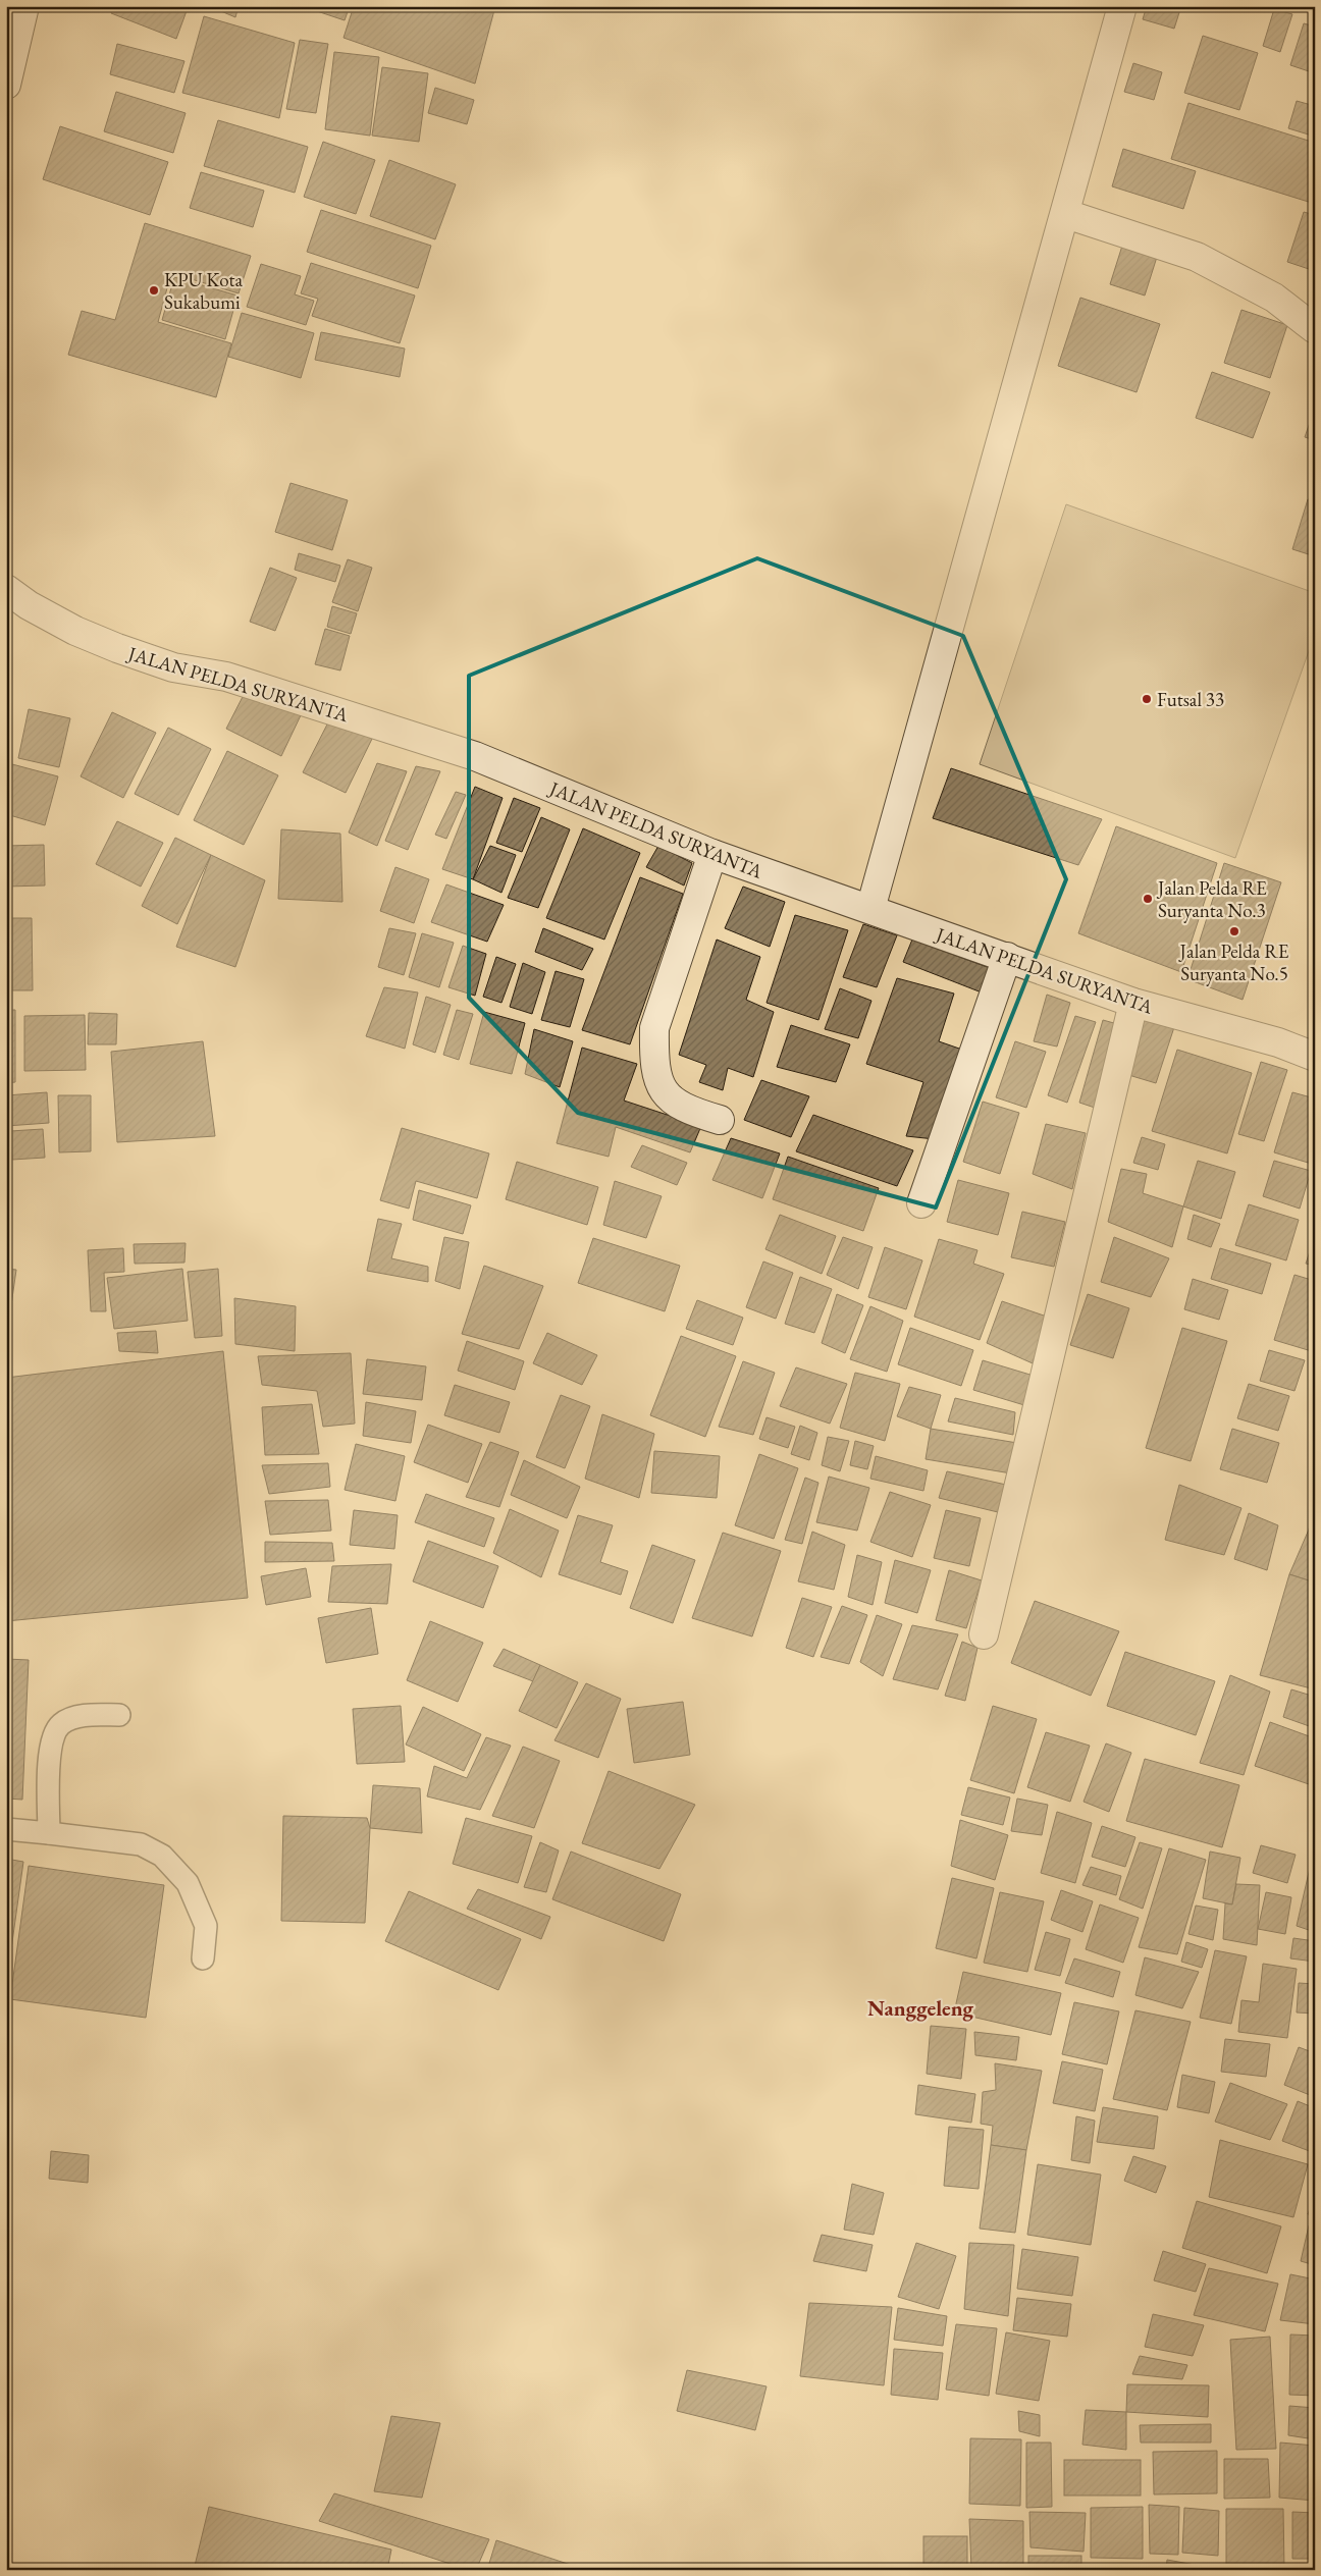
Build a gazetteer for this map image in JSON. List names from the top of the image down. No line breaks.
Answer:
{"streets":{"street":["JALAN PELDA SURYANTA"]},"districts":["Nanggeleng"],"places":["KPU Kota Sukabumi","Futsal 33","Jalan Pelda RE Suryanta No.3","Jalan Pelda RE Suryanta No.5"]}
